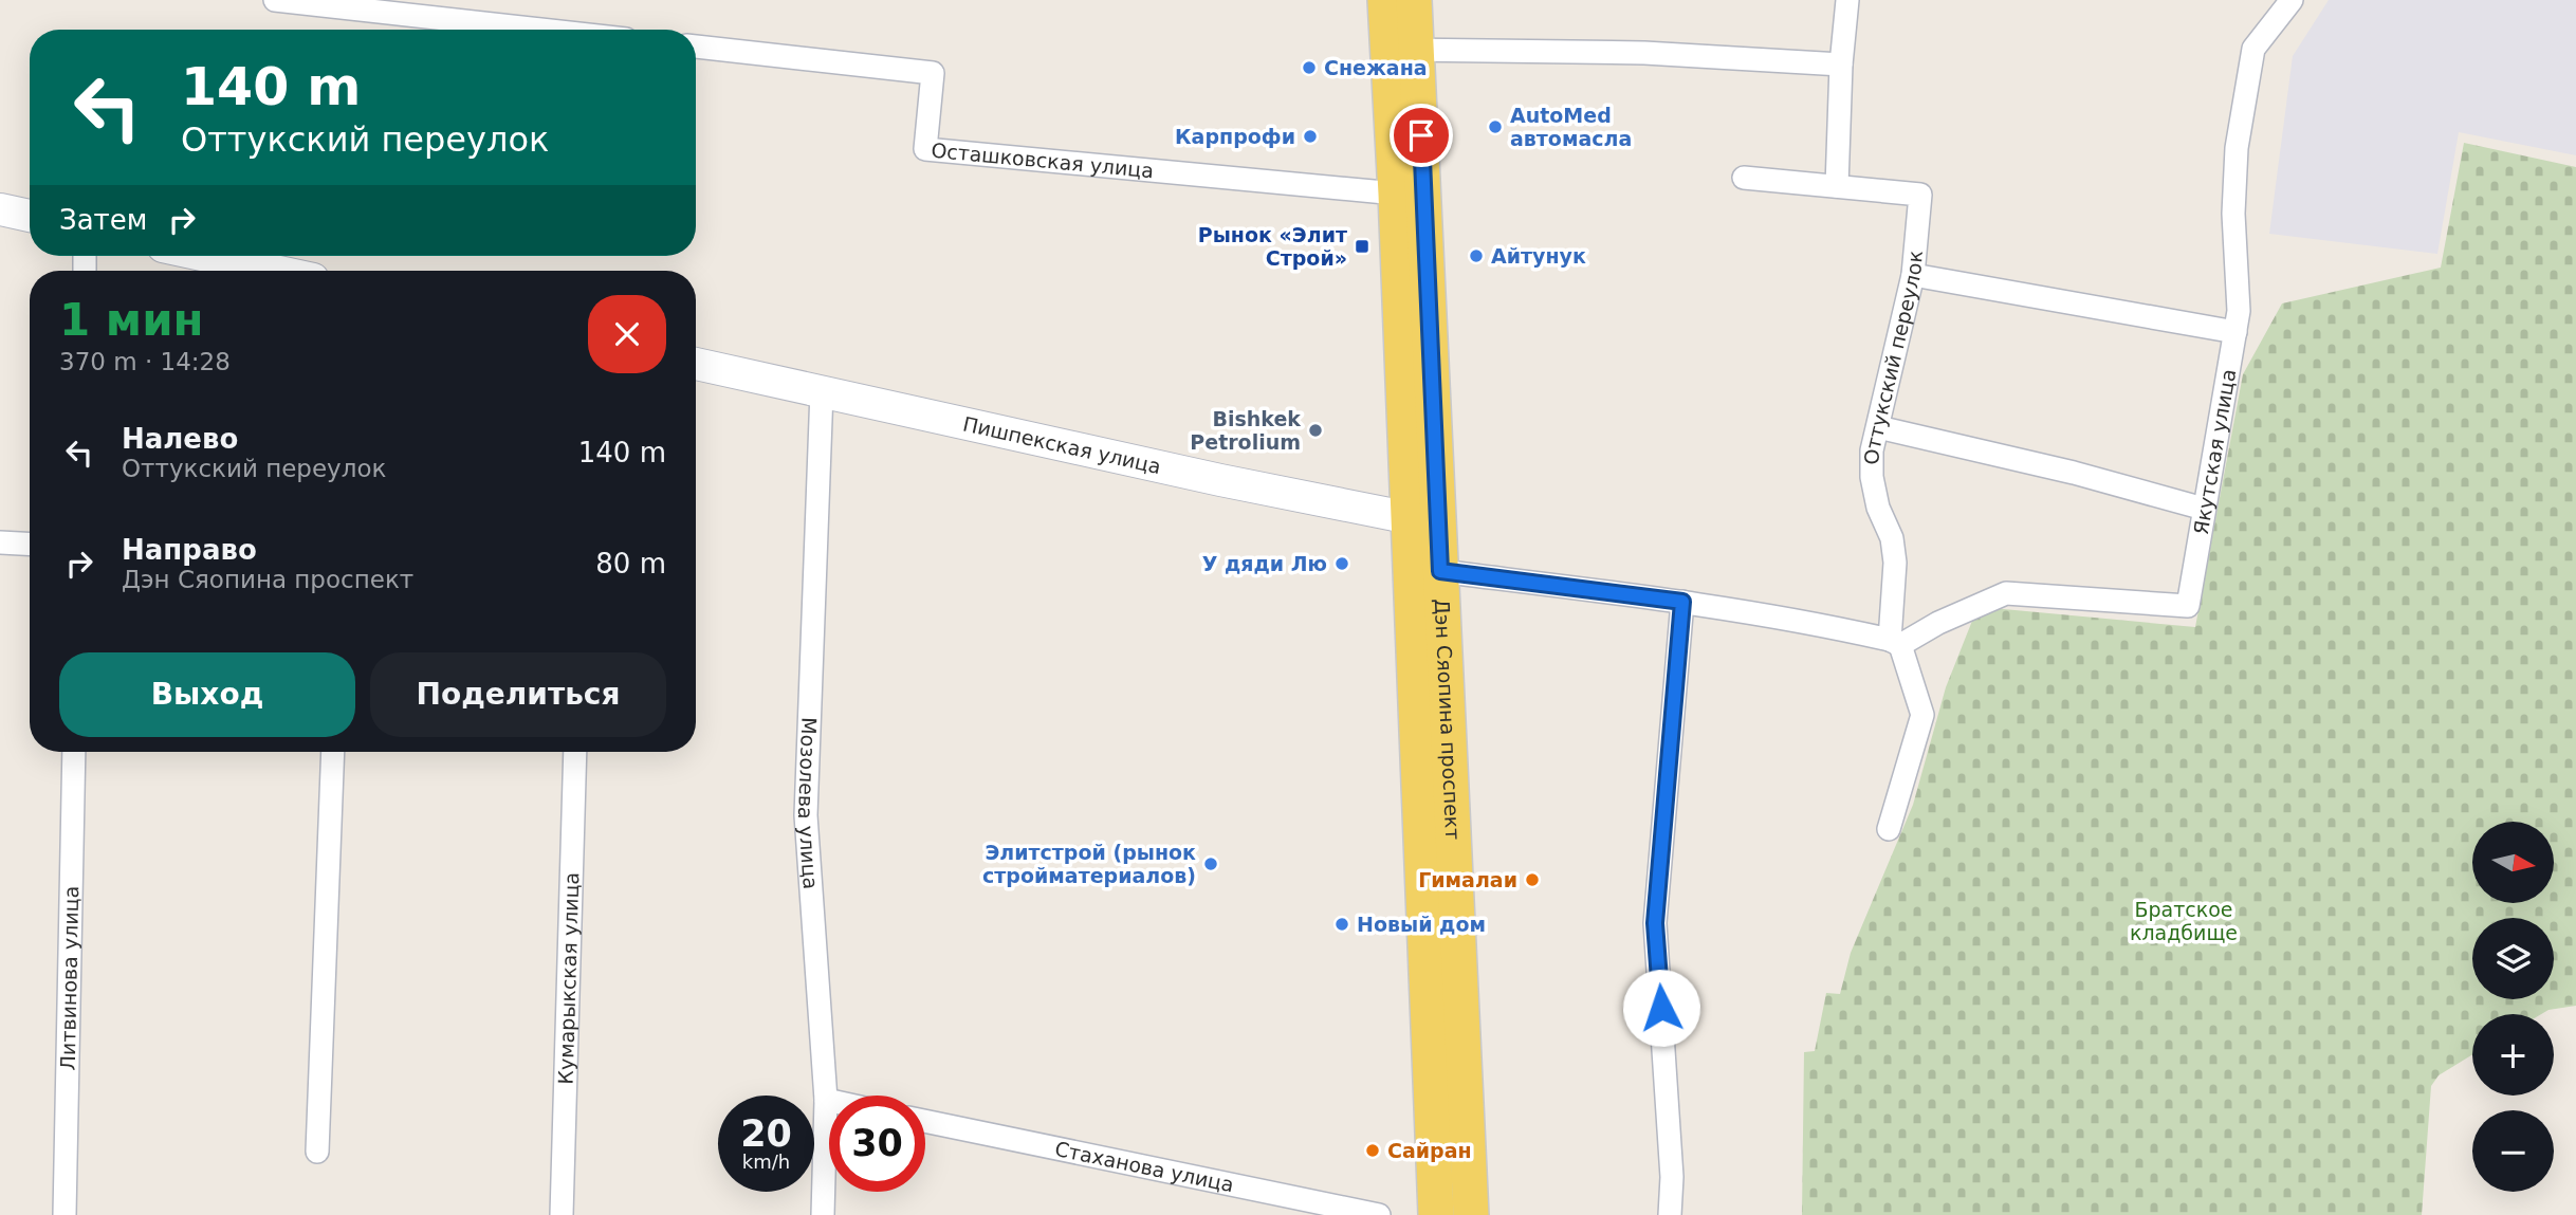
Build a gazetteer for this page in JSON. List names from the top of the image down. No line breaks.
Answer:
{"streets":{"main road":["Дэн Сяопина проспект"],"street":["Осташковская улица","Оттукский переулок","Пишпекская улица","Якутская улица","Мозолева улица","Литвинова улица","Кумарыкская улица","Стаханова улица"]},"crossings":[["Осташковская улица","Дэн Сяопина проспект"],["Оттукский переулок","Якутская улица"],["Пишпекская улица","Дэн Сяопина проспект"],["Пишпекская улица","Мозолева улица"]],"parks":["Братское кладбище"],"places":{"other":["Снежана","AutoMed автомасла","Карпрофи","Айтунук","Bishkek Petrolium","У дяди Лю","Элитстрой (рынок стройматериалов)","Гималаи","Новый дом","Сайран"],"transit":["Рынок «Элит Строй»"]},"north":"right","page":{"turn":["140 m","Оттукский переулок"],"then":"Затем","heading":["1 мин","370 m · 14:28"],"list":[{"name":"Налево","note":"Оттукский переулок","value":"140 m"},{"name":"Направо","note":"Дэн Сяопина проспект","value":"80 m"}],"buttons":["Выход","Поделиться"],"map_buttons":["+","−"],"speed":"20 km/h","limit":"30"}}
